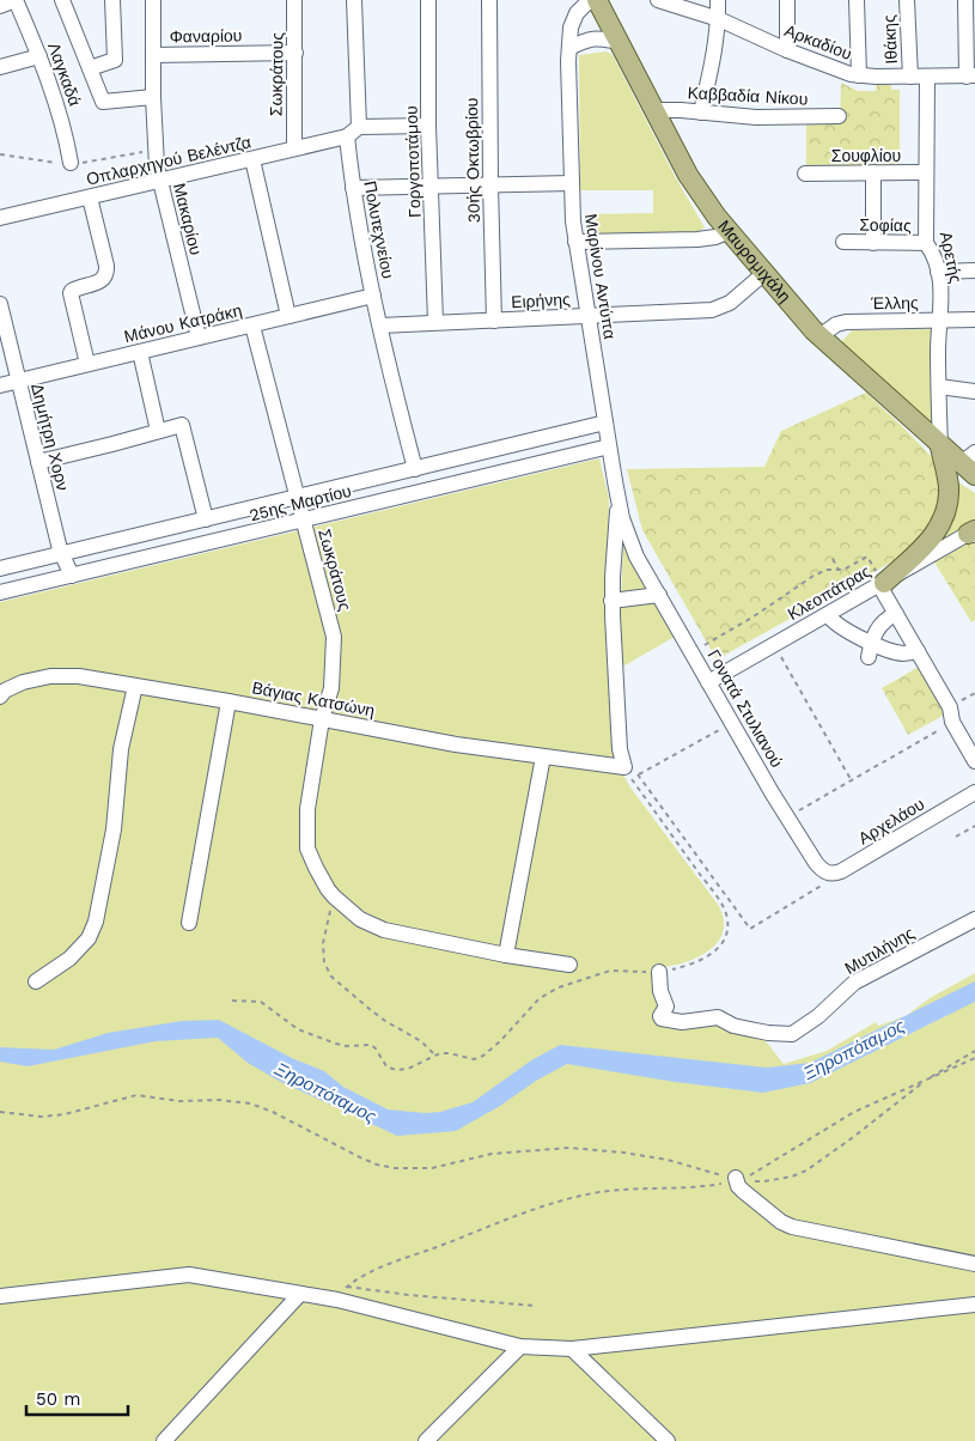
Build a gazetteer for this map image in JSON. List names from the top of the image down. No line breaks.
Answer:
{"streets":{"main road":["Μαυρομιχάλη"],"street":["Φαναρίου","Ιθάκης","Αρκαδίου","Λαγκαδά","Σωκράτους","Καββαδία Νίκου","Σουφλίου","Οπλαρχηγού Βελέντζα","30ής Οκτωβρίου","Γοργοποτάμου","Μακαρίου","Σοφίας","Πολυτεχνείου","Αρετής","Μαρίνου Αντύπα","Ειρήνης","Έλλης","Μάνου Κατράκη","Δημήτρη Χορν","25ης Μαρτίου","Κλεοπάτρας","Βάγιας Κατσώνη","Γονατά Στυλιανού","Αρχελάου","Μυτιλήνης"]},"crossings":[["Φαναρίου","Σωκράτους"],["Φαναρίου","Μακαρίου"],["Ιθάκης","Αρκαδίου"],["Αρκαδίου","Αρετής"],["Σωκράτους","Οπλαρχηγού Βελέντζα"],["Σωκράτους","Μάνου Κατράκη"],["Σωκράτους","25ης Μαρτίου"],["Σωκράτους","Βάγιας Κατσώνη"],["Καββαδία Νίκου","Μαυρομιχάλη"],["Σουφλίου","Αρετής"],["Οπλαρχηγού Βελέντζα","Γοργοποτάμου"],["Οπλαρχηγού Βελέντζα","Μακαρίου"],["Οπλαρχηγού Βελέντζα","Πολυτεχνείου"],["30ής Οκτωβρίου","Ειρήνης"],["Γοργοποτάμου","Ειρήνης"],["Μακαρίου","Μάνου Κατράκη"],["Σοφίας","Αρετής"],["Πολυτεχνείου","Ειρήνης"],["Πολυτεχνείου","Μάνου Κατράκη"],["Πολυτεχνείου","25ης Μαρτίου"],["Αρετής","Μαυρομιχάλη"],["Αρετής","Έλλης"],["Μαυρομιχάλη","Ειρήνης"],["Μαυρομιχάλη","Έλλης"],["Μαρίνου Αντύπα","Ειρήνης"],["Μαρίνου Αντύπα","25ης Μαρτίου"],["Μαρίνου Αντύπα","Γονατά Στυλιανού"],["Μάνου Κατράκη","Δημήτρη Χορν"],["Δημήτρη Χορν","25ης Μαρτίου"],["Κλεοπάτρας","Γονατά Στυλιανού"],["Γονατά Στυλιανού","Αρχελάου"]],"water":["Ξηροπόταμος"],"scale_bar":"50 m"}
